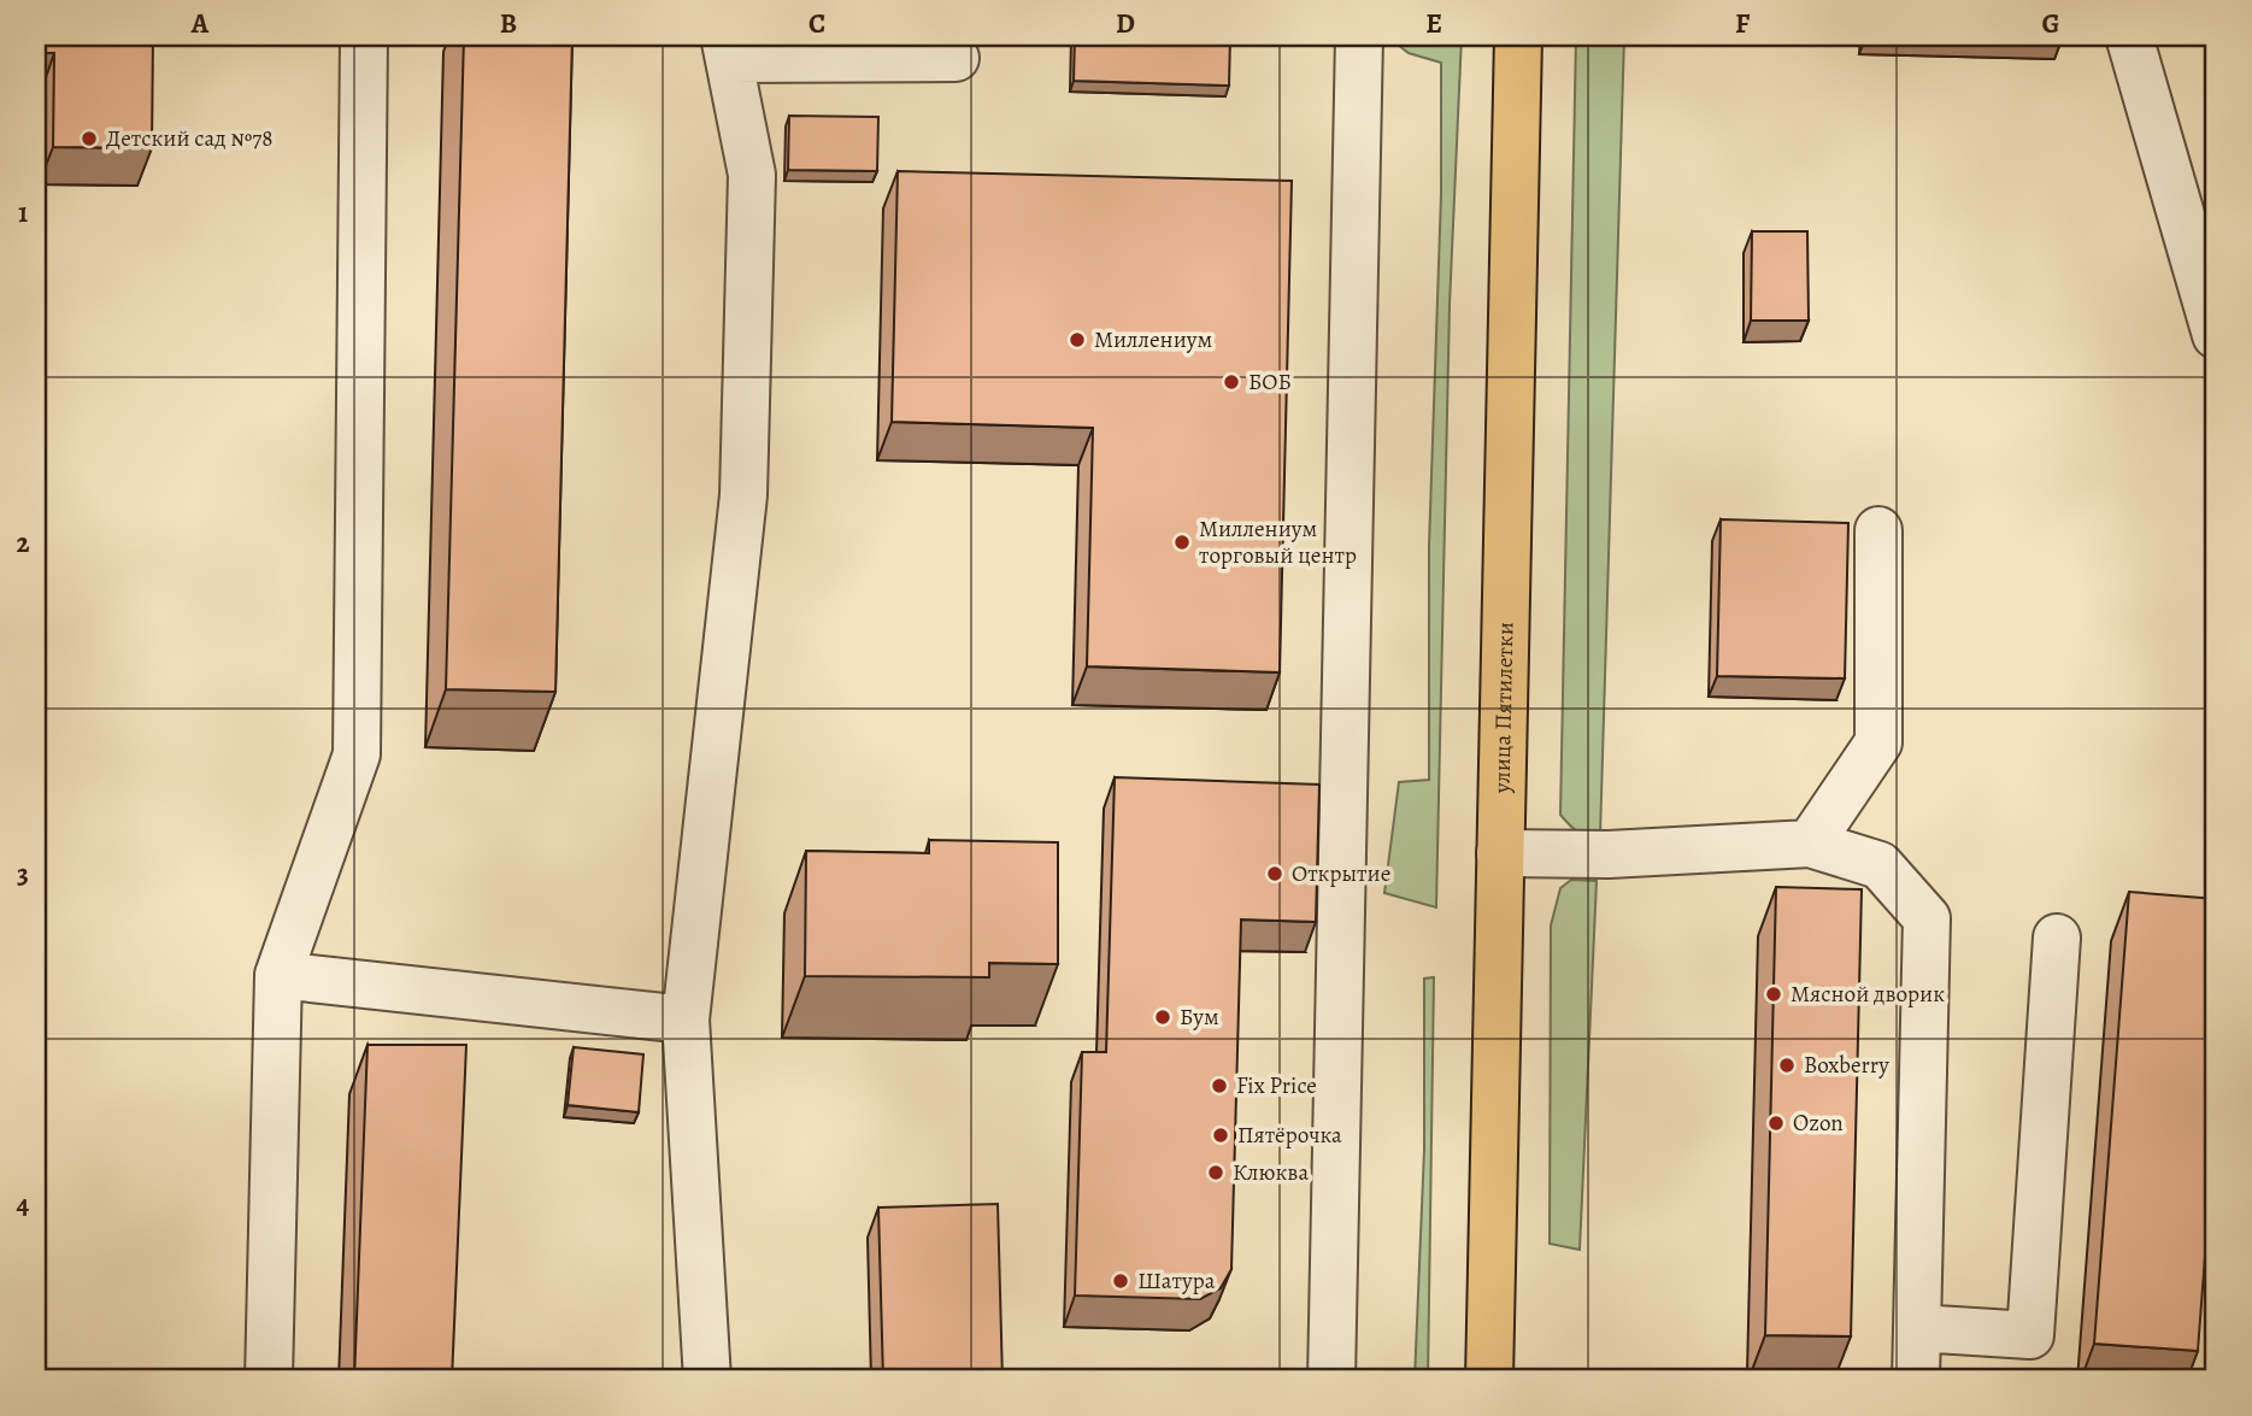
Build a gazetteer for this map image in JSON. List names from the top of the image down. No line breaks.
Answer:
{"streets":{"main road":["улица Пятилетки"]},"places":["Детский сад №78","Миллениум","БОБ","Миллениум торговый центр","Открытие","Мясной дворик","Бум","Boxberry","Fix Price","Ozon","Пятёрочка","Клюква","Шатура"],"grid":{"columns":["A","B","C","D","E","F","G"],"rows":["1","2","3","4"]}}
